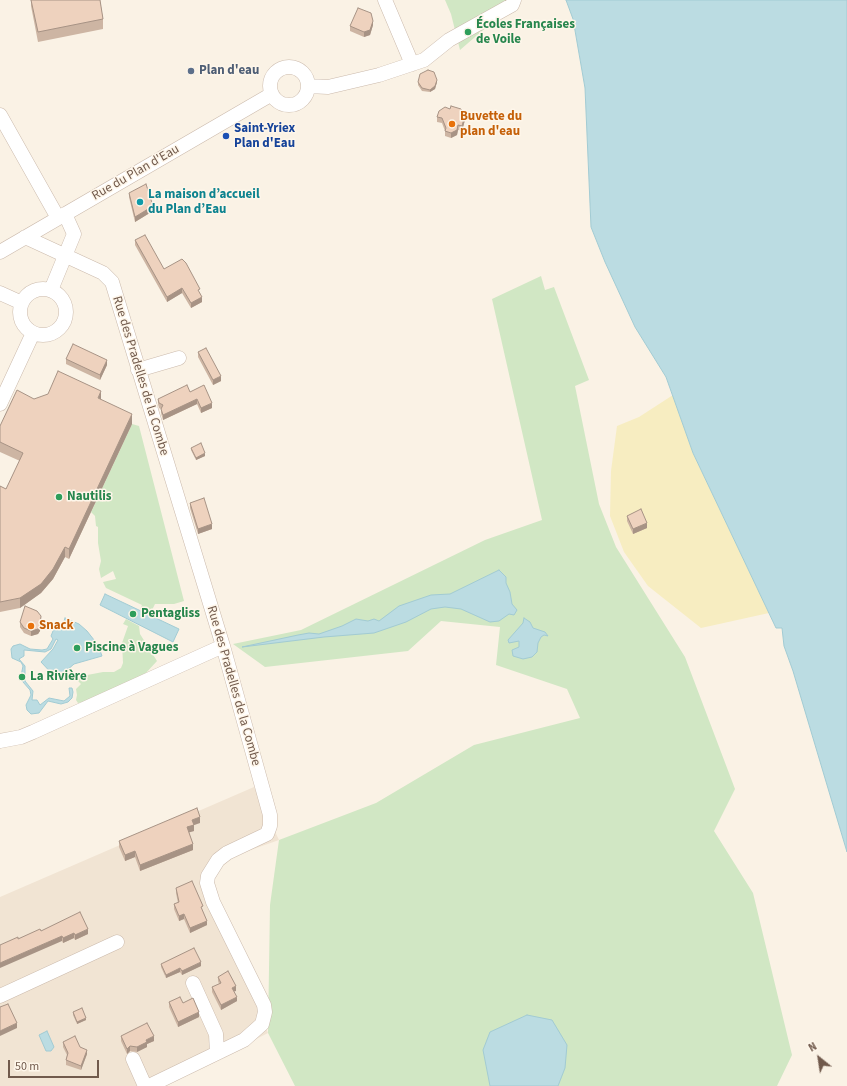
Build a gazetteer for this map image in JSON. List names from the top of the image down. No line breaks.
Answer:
{"streets":{"street":["Rue du Plan d'Eau","Rue des Pradelles de la Combe"]},"crossings":[["Rue du Plan d'Eau","Rue des Pradelles de la Combe"]],"places":["Écoles Françaises de Voile","Plan d'eau","Buvette du plan d'eau","Saint-Yriex Plan d'Eau","La maison d’accueil du Plan d’Eau","Nautilis","Pentagliss","Snack","Piscine à Vagues","La Rivière"],"scale_bar":"50 m","north":"top left"}
